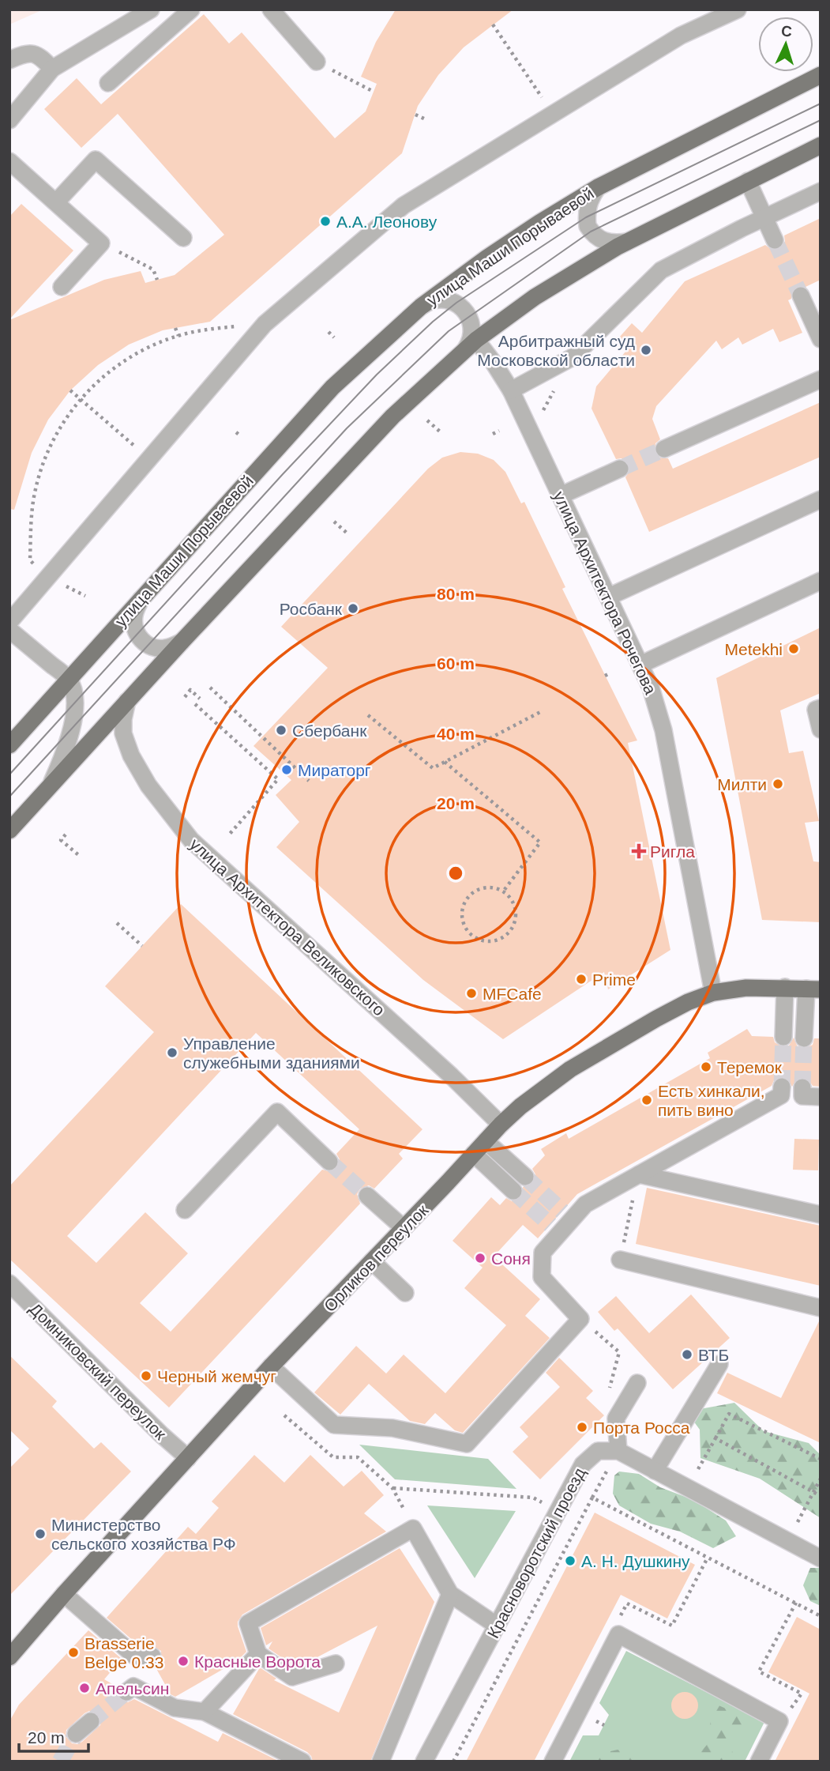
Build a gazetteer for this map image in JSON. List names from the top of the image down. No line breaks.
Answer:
{"streets":{"main road":["улица Маши Порываевой","Орликов переулок"],"street":["улица Архитектора Рочегова","улица Архитектора Великовского","Домниковский переулок","Красноворотский проезд"]},"crossings":[["улица Архитектора Рочегова","Орликов переулок"],["улица Архитектора Великовского","Орликов переулок"],["Орликов переулок","Домниковский переулок"]],"places":{"other":["А.А. Леонову","Арбитражный суд Московской области","Росбанк","Metekhi","Сбербанк","Мираторг","Милти","Prime","MFCafe","Управление служебными зданиями","Теремок","Есть хинкали, пить вино","Соня","ВТБ","Черный жемчуг","Порта Росса","Министерство сельского хозяйства РФ","А. Н. Душкину","Brasserie Belge 0.33","Красные Ворота","Апельсин"],"health":["Ригла"]},"scale_bar":"20 m","north":"top","rings":["80 m","60 m","40 m","20 m"]}
